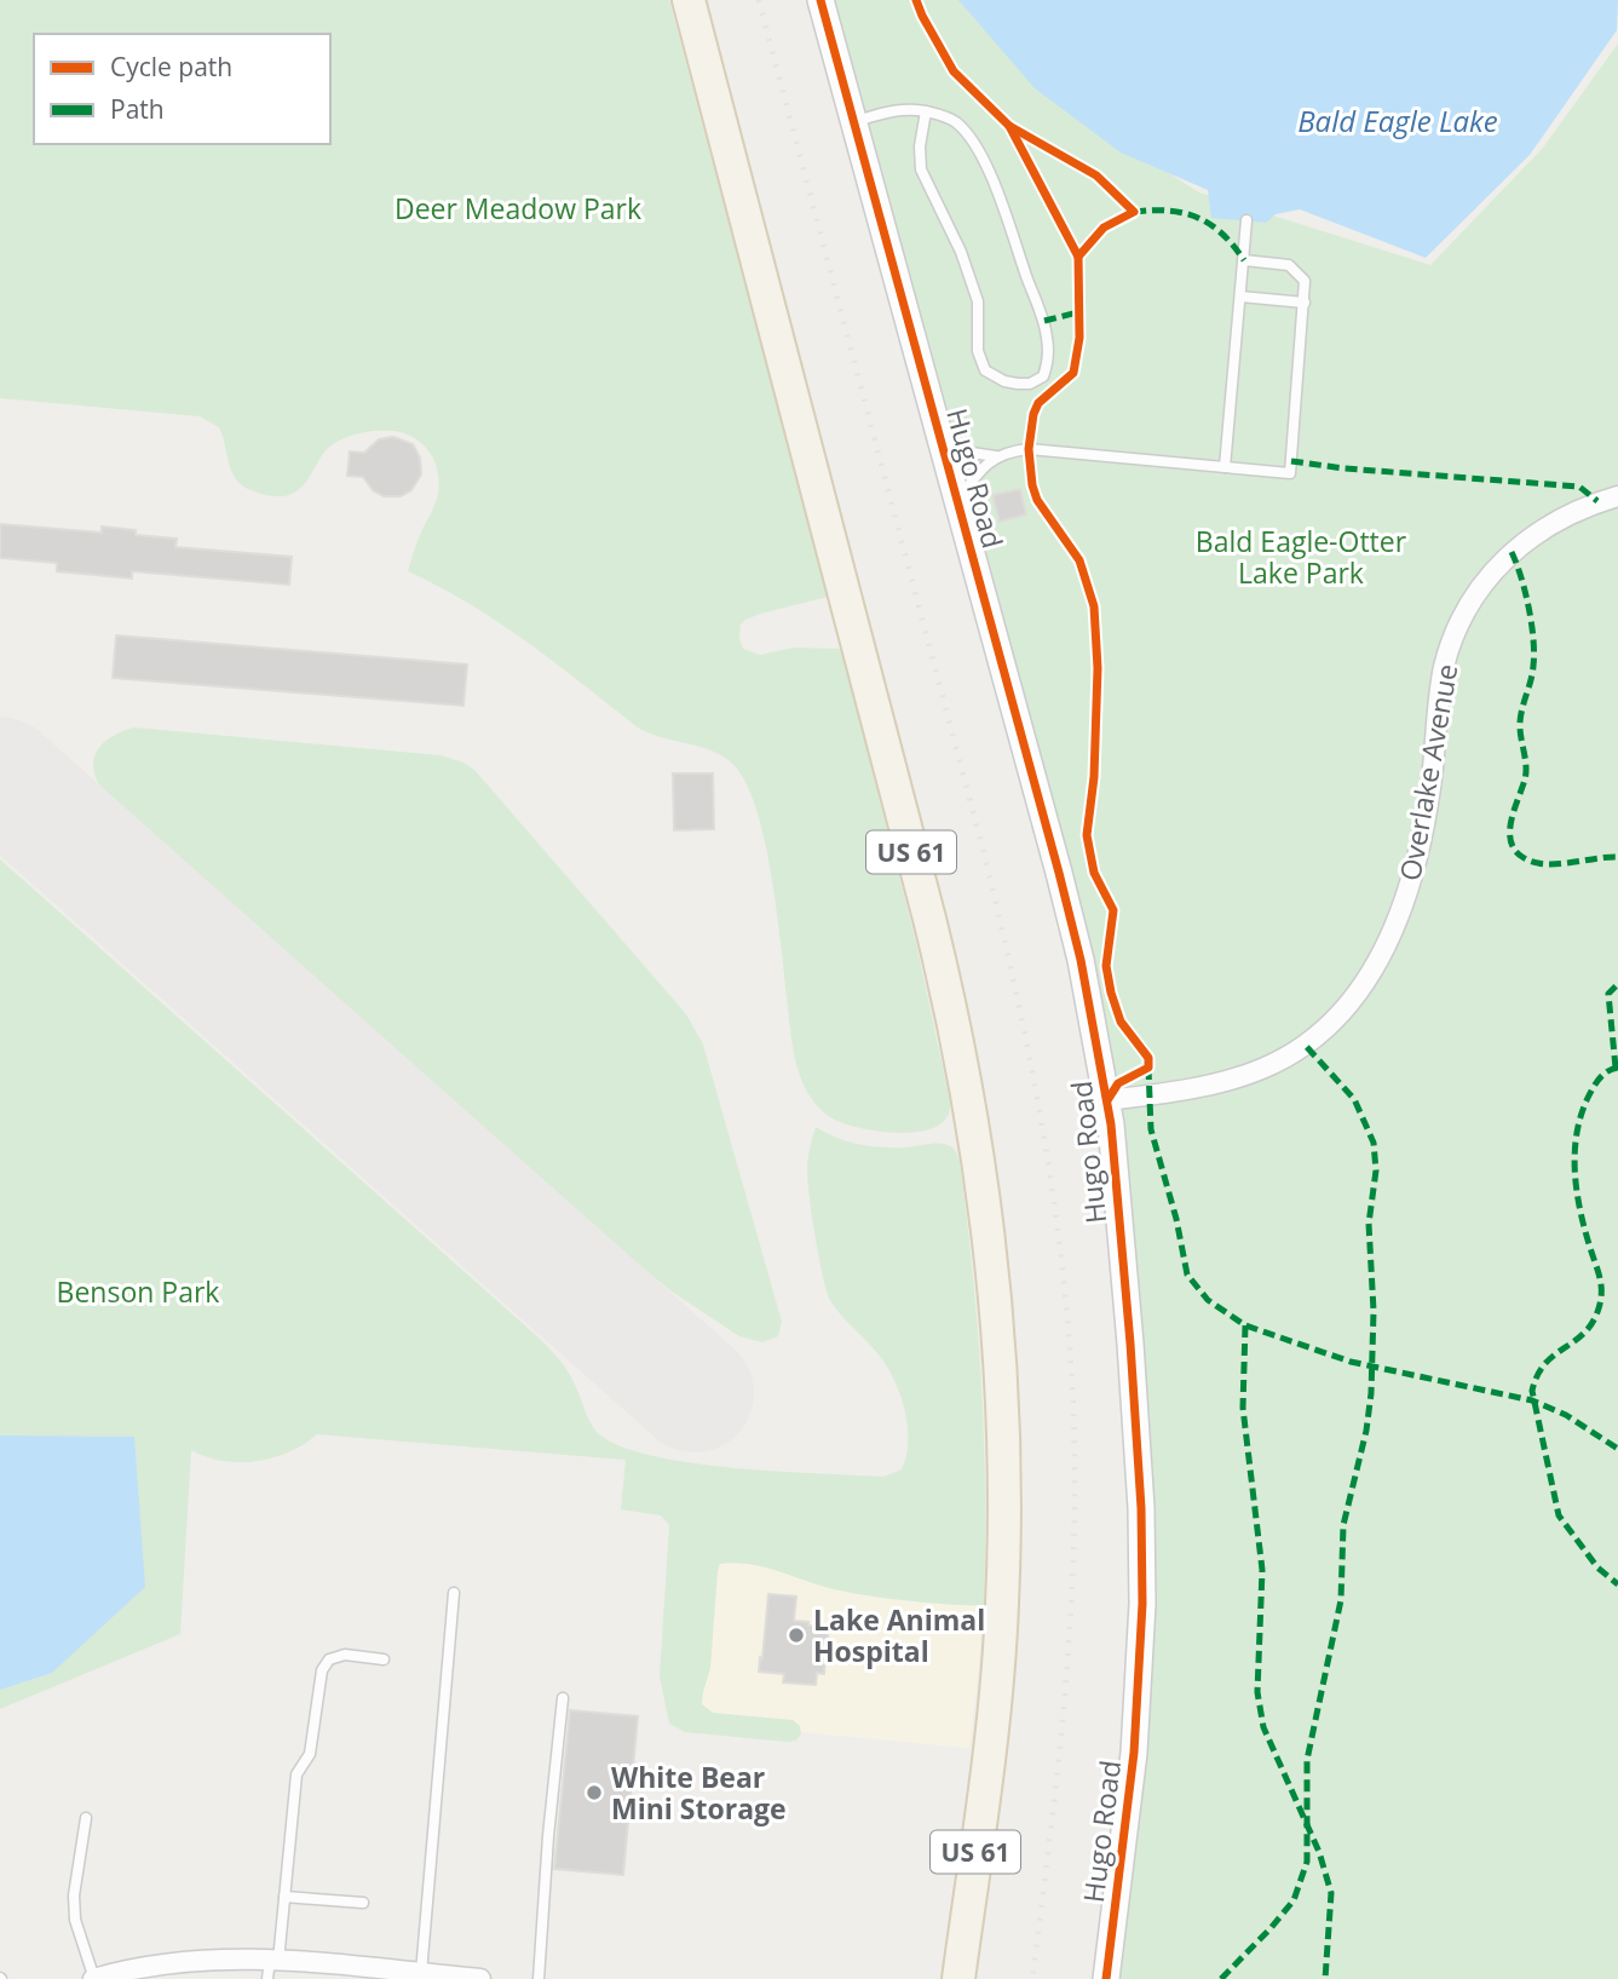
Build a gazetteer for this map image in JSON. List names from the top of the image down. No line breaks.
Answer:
{"streets":{"main road":["US 61"],"street":["Hugo Road","Overlake Avenue"]},"crossings":[["Hugo Road","Overlake Avenue"]],"water":["Bald Eagle Lake"],"parks":["Deer Meadow Park","Bald Eagle-Otter Lake Park","Benson Park"],"places":["Lake Animal Hospital","White Bear Mini Storage"],"legend":["Cycle path","Path"]}
